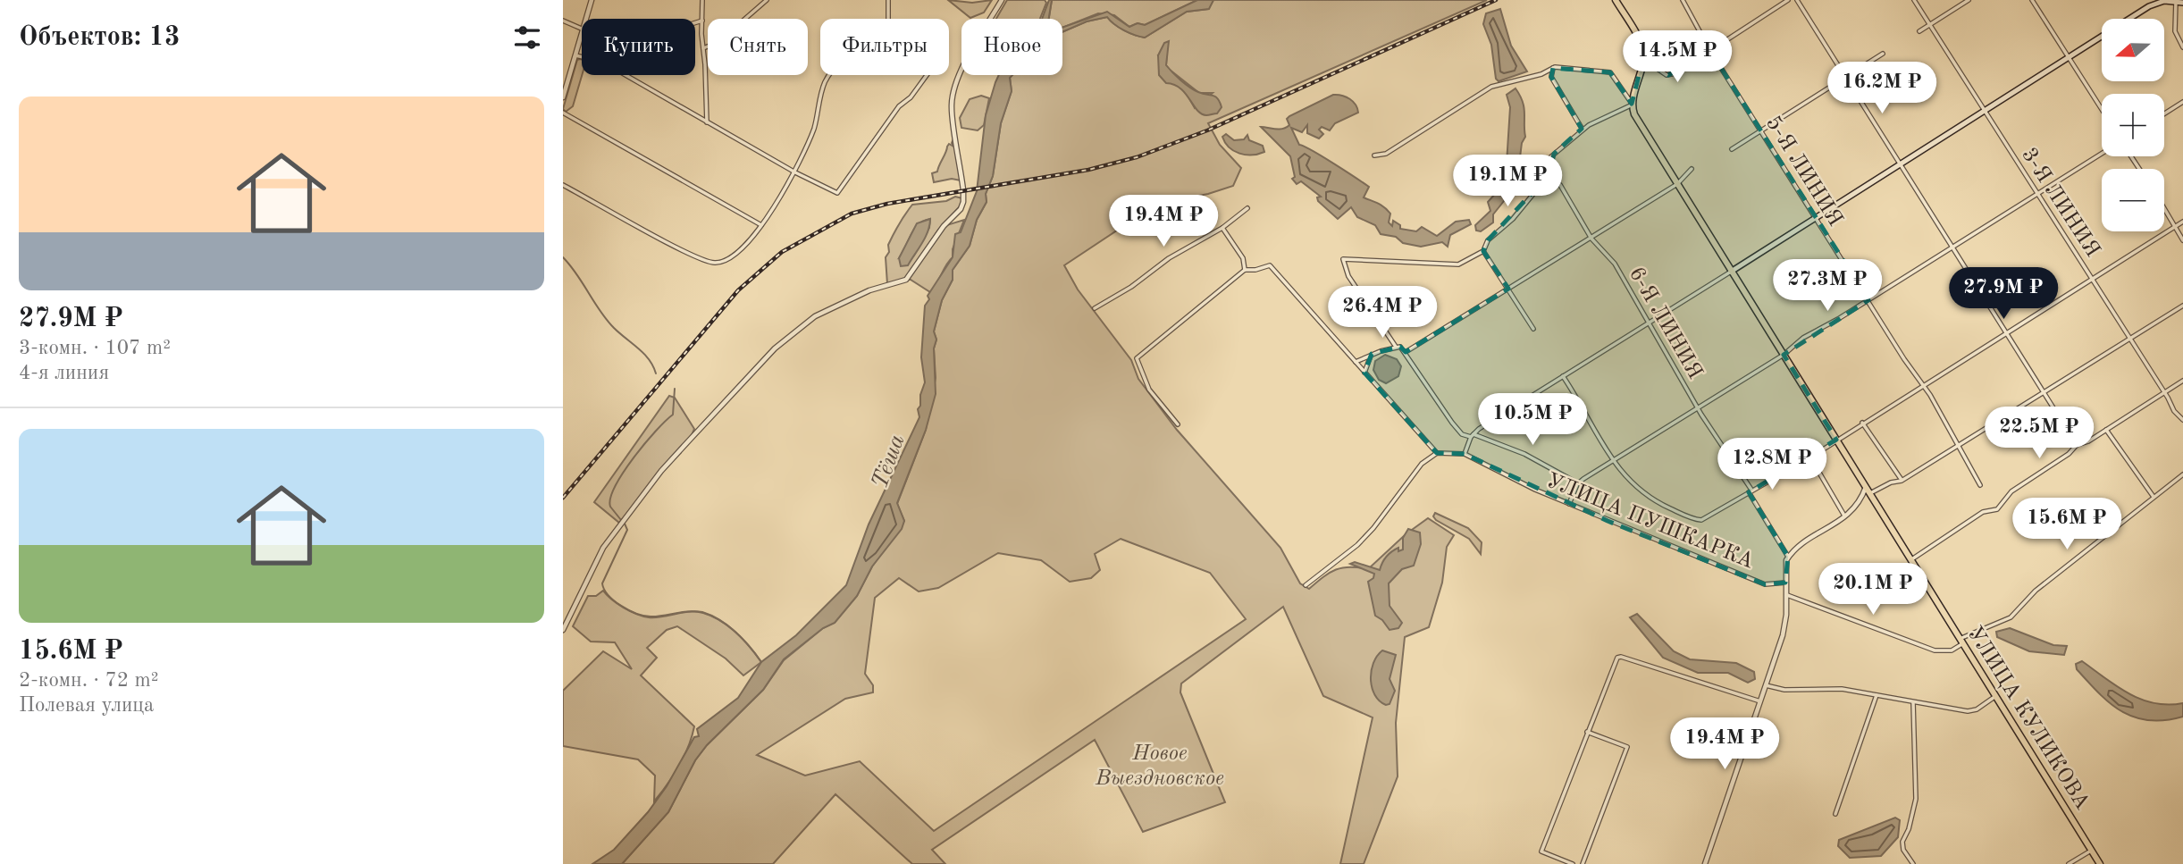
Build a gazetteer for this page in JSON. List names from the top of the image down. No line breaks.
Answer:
{"streets":{"main road":["УЛИЦА КУЛИКОВА"],"street":["5-Я ЛИНИЯ","3-Я ЛИНИЯ","6-Я ЛИНИЯ","УЛИЦА ПУШКАРКА"]},"water":["Тёша"],"parks":["Новое Выездновское"],"north":"left","page":{"heading":"Объектов: 13","map_buttons":["+","−"],"chip":["Купить","Снять","Фильтры","Новое"],"price":["14.5M ₽","16.2M ₽","19.1M ₽","19.4M ₽","27.3M ₽","27.9M ₽","26.4M ₽","10.5M ₽","22.5M ₽","12.8M ₽","15.6M ₽","20.1M ₽","19.4M ₽"],"list":[{"name":"27.9M ₽","note":"3-комн. · 107 m² · 4-я линия"},{"name":"15.6M ₽","note":"2-комн. · 72 m² · Полевая улица"}]}}
